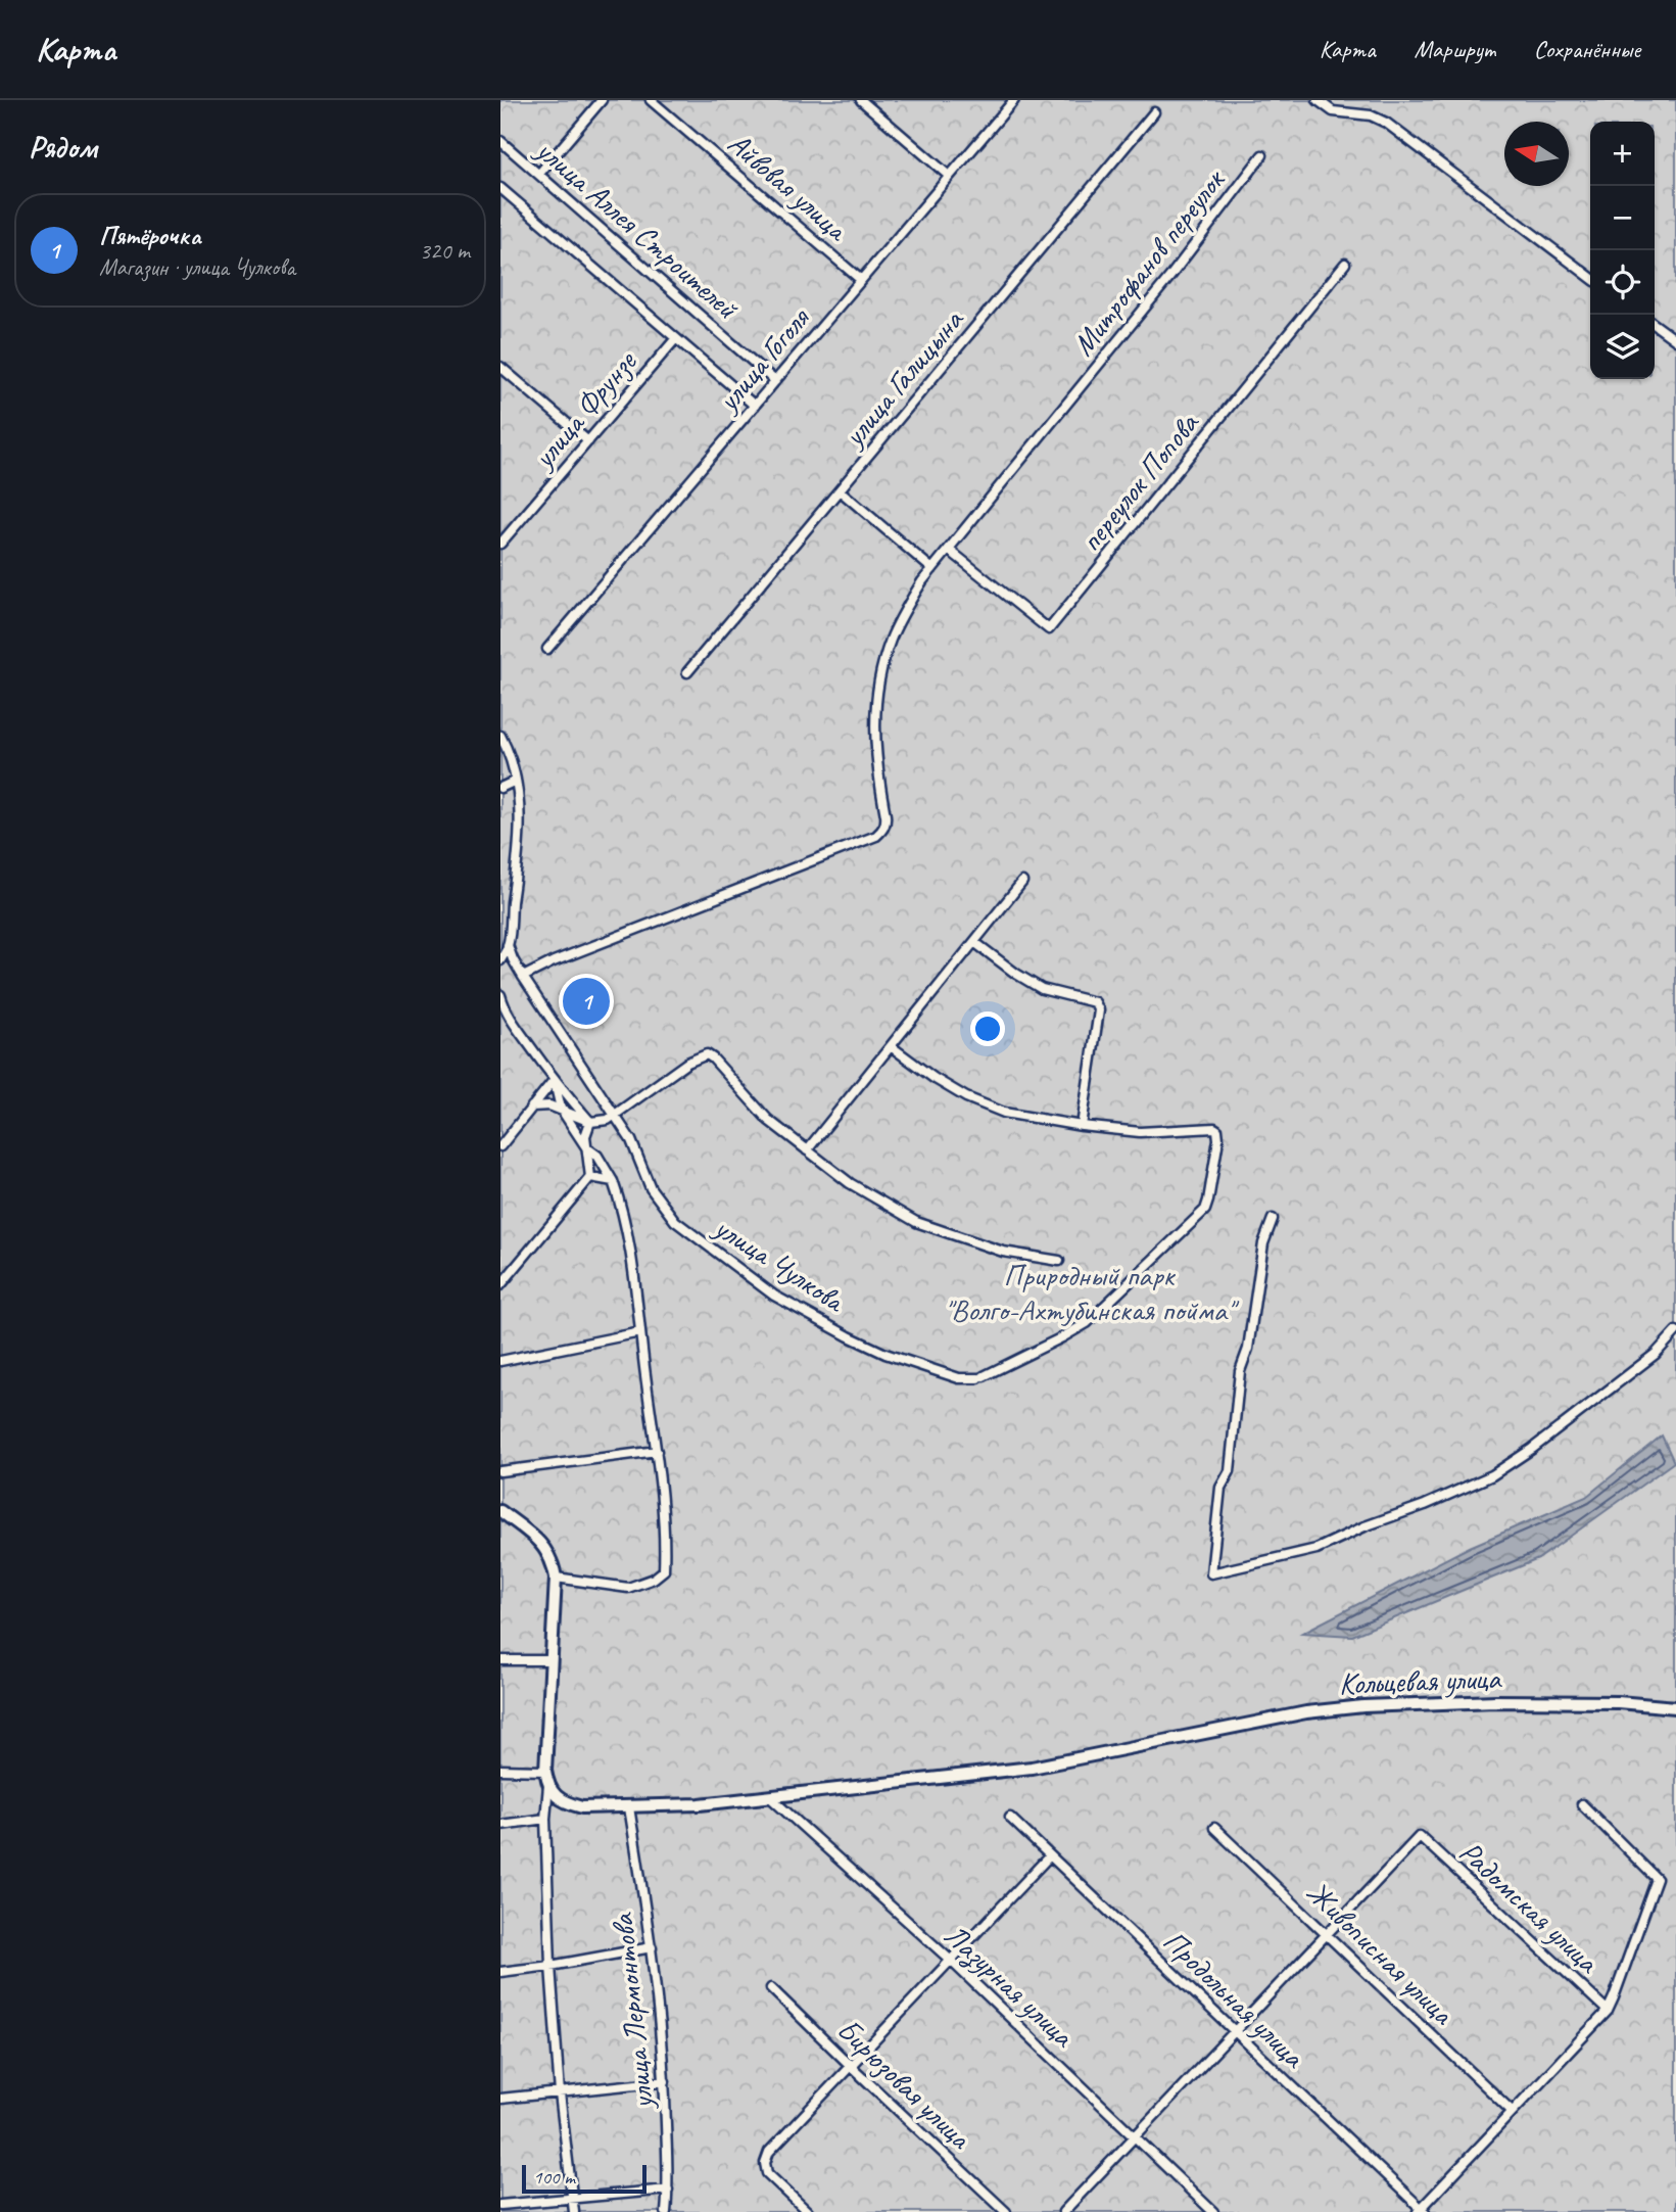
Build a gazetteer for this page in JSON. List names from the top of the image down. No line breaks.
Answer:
{"streets":{"street":["Айвовая улица","улица Аллея Строителей","Митрофанов переулок","улица Гоголя","улица Галицына","улица Фрунзе","переулок Попова","улица Чулкова","Кольцевая улица","Радомская улица","Живописная улица","Лазурная улица","Продольная улица","улица Лермонтова","Бирюзовая улица"]},"crossings":[["Айвовая улица","улица Гоголя"],["улица Аллея Строителей","улица Гоголя"],["улица Аллея Строителей","улица Фрунзе"],["Митрофанов переулок","переулок Попова"],["Митрофанов переулок","улица Чулкова"],["Кольцевая улица","Лазурная улица"],["Кольцевая улица","улица Лермонтова"],["Радомская улица","Живописная улица"]],"parks":["Природный парк \"Волго-Ахтубинская пойма\""],"scale_bar":"100 m","north":"left","page":{"header":"Карта","nav":["Карта","Маршрут","Сохранённые"],"heading":"Рядом","map_buttons":["+","−"],"list":[{"mark":"1","name":"Пятёрочка","note":"Магазин · улица Чулкова","value":"320 m"}],"pins":"1","scale":"100 m"}}
